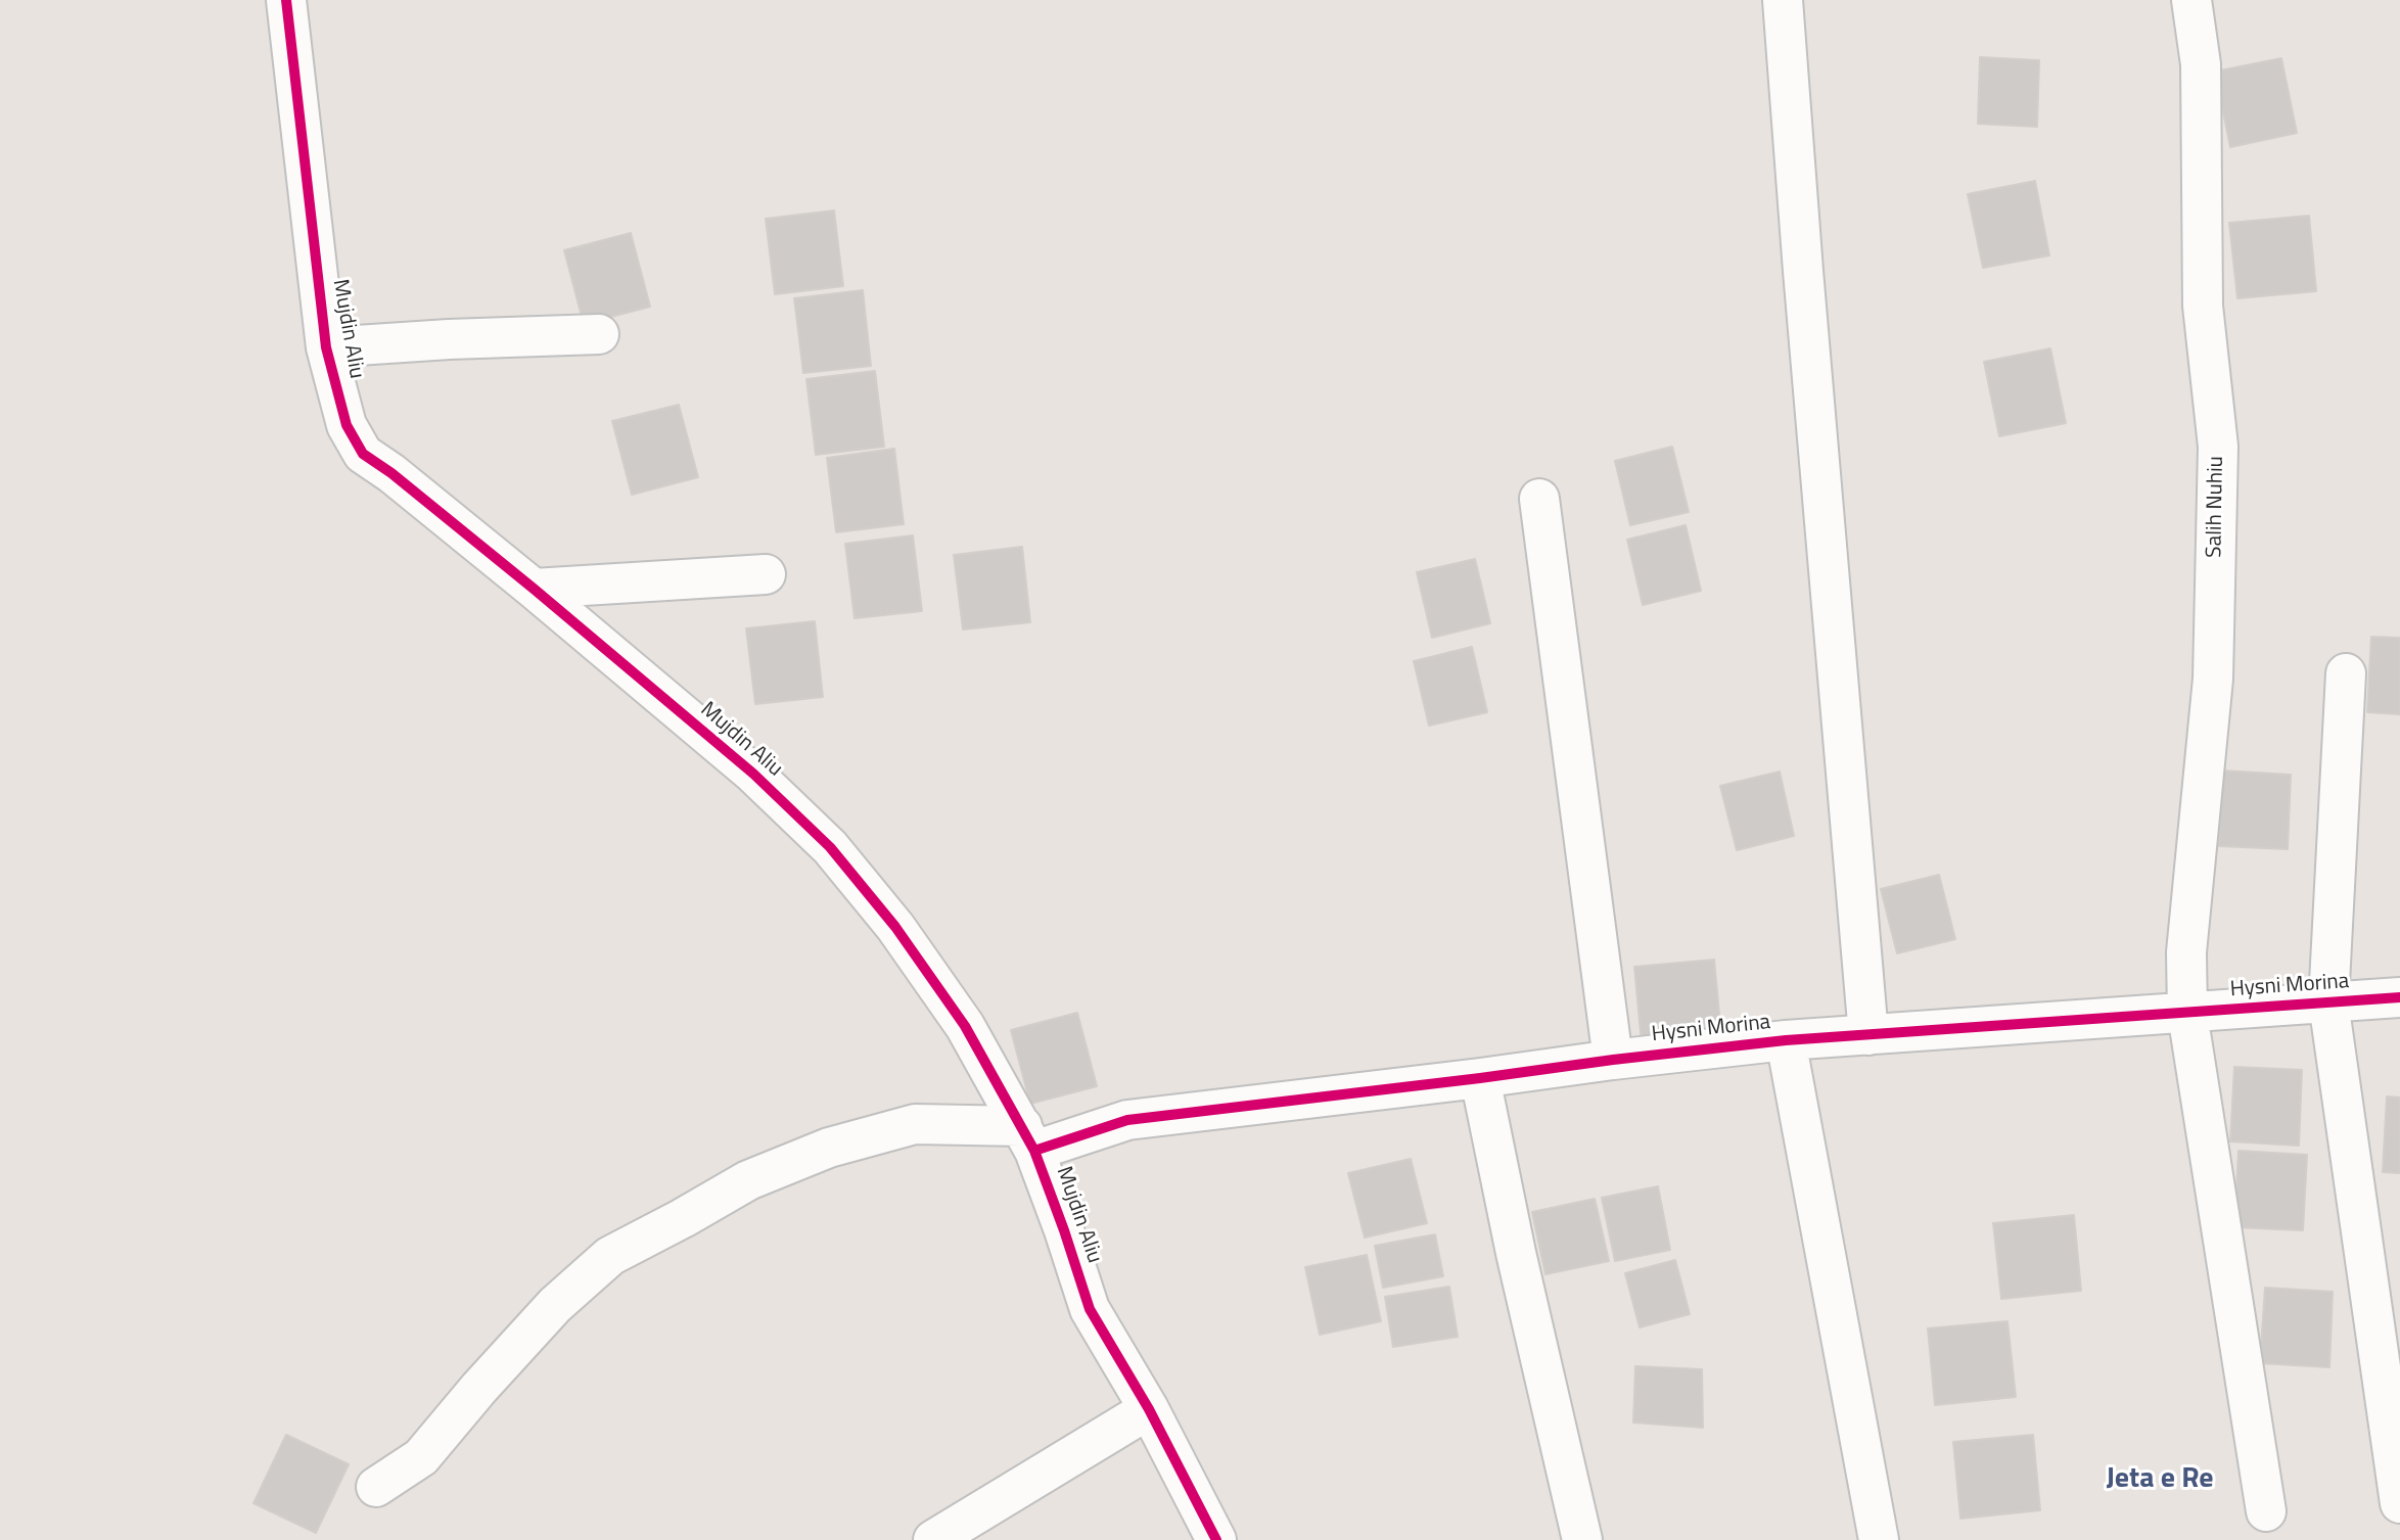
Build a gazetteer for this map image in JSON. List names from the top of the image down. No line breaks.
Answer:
{"streets":{"street":["Mujdin Aliu","Salih Nuhiu","Hysni Morina"]},"crossings":[["Mujdin Aliu","Hysni Morina"],["Salih Nuhiu","Hysni Morina"]],"districts":["Jeta e Re"]}
